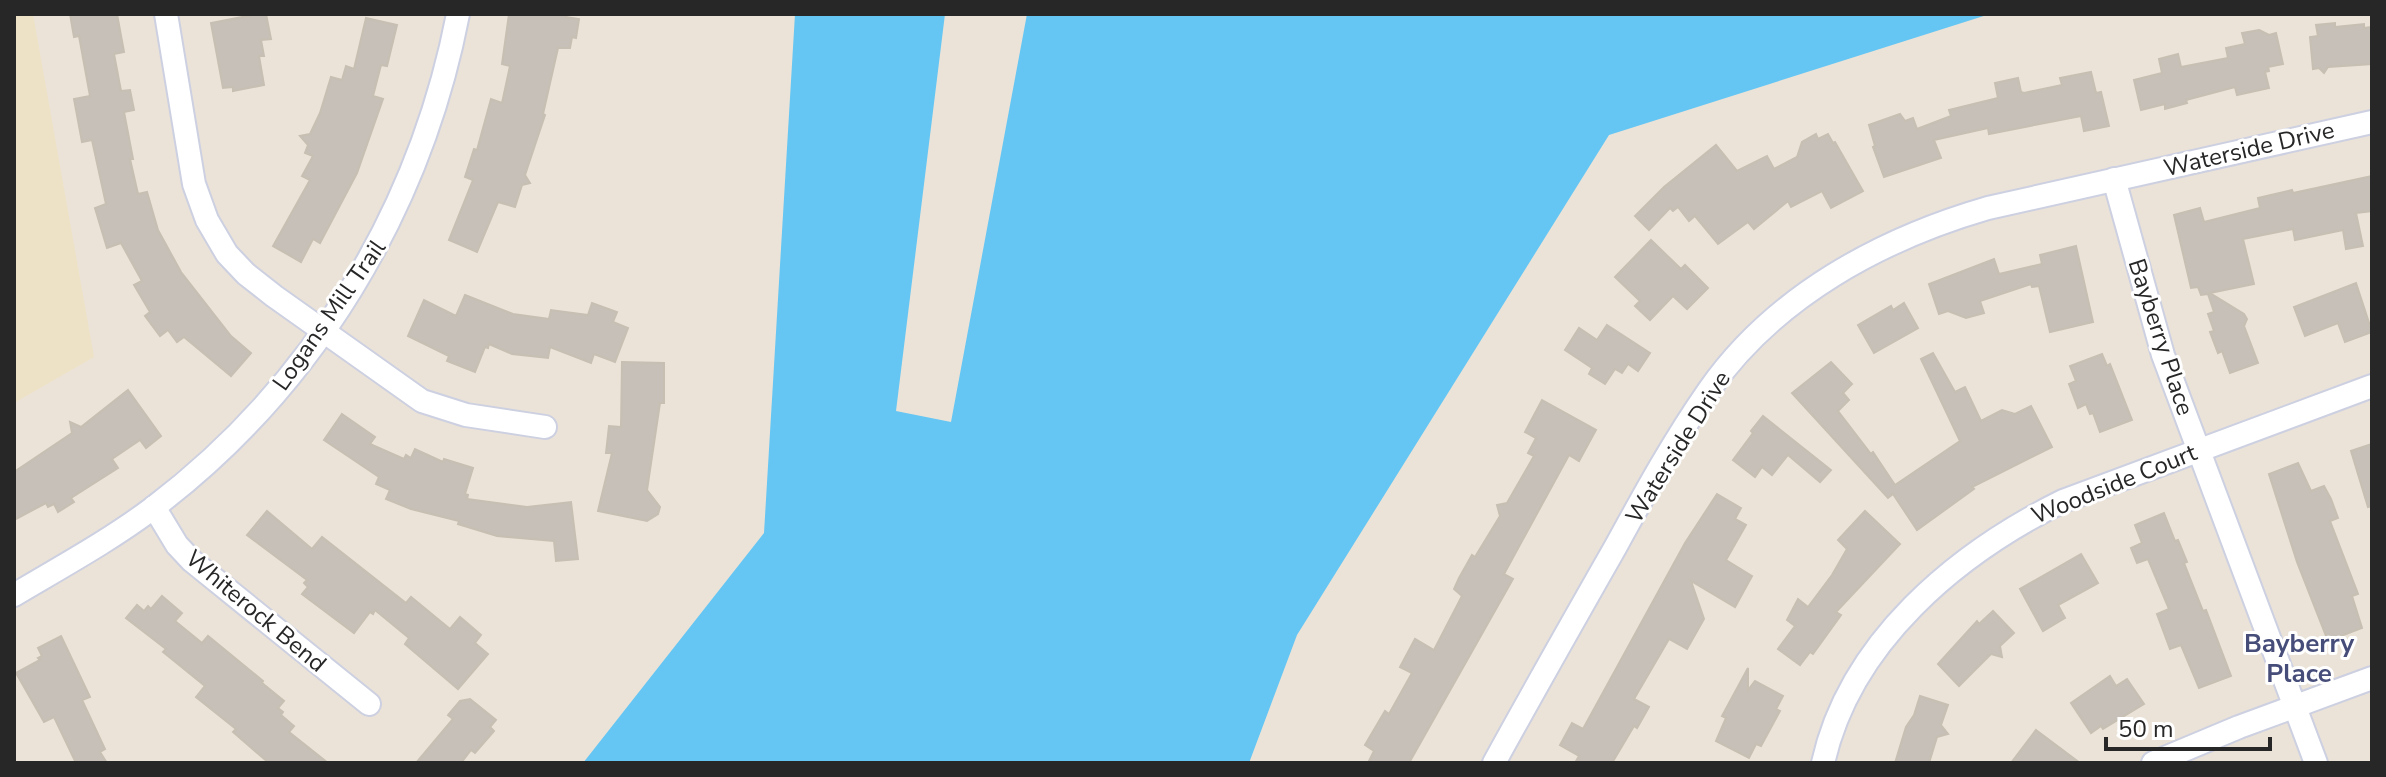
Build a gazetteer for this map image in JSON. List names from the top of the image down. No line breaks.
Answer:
{"streets":{"street":["Waterside Drive","Logans Mill Trail","Bayberry Place","Woodside Court","Whiterock Bend"]},"crossings":[["Waterside Drive","Bayberry Place"],["Logans Mill Trail","Whiterock Bend"],["Bayberry Place","Woodside Court"]],"districts":["Bayberry Place"],"scale_bar":"50 m"}
